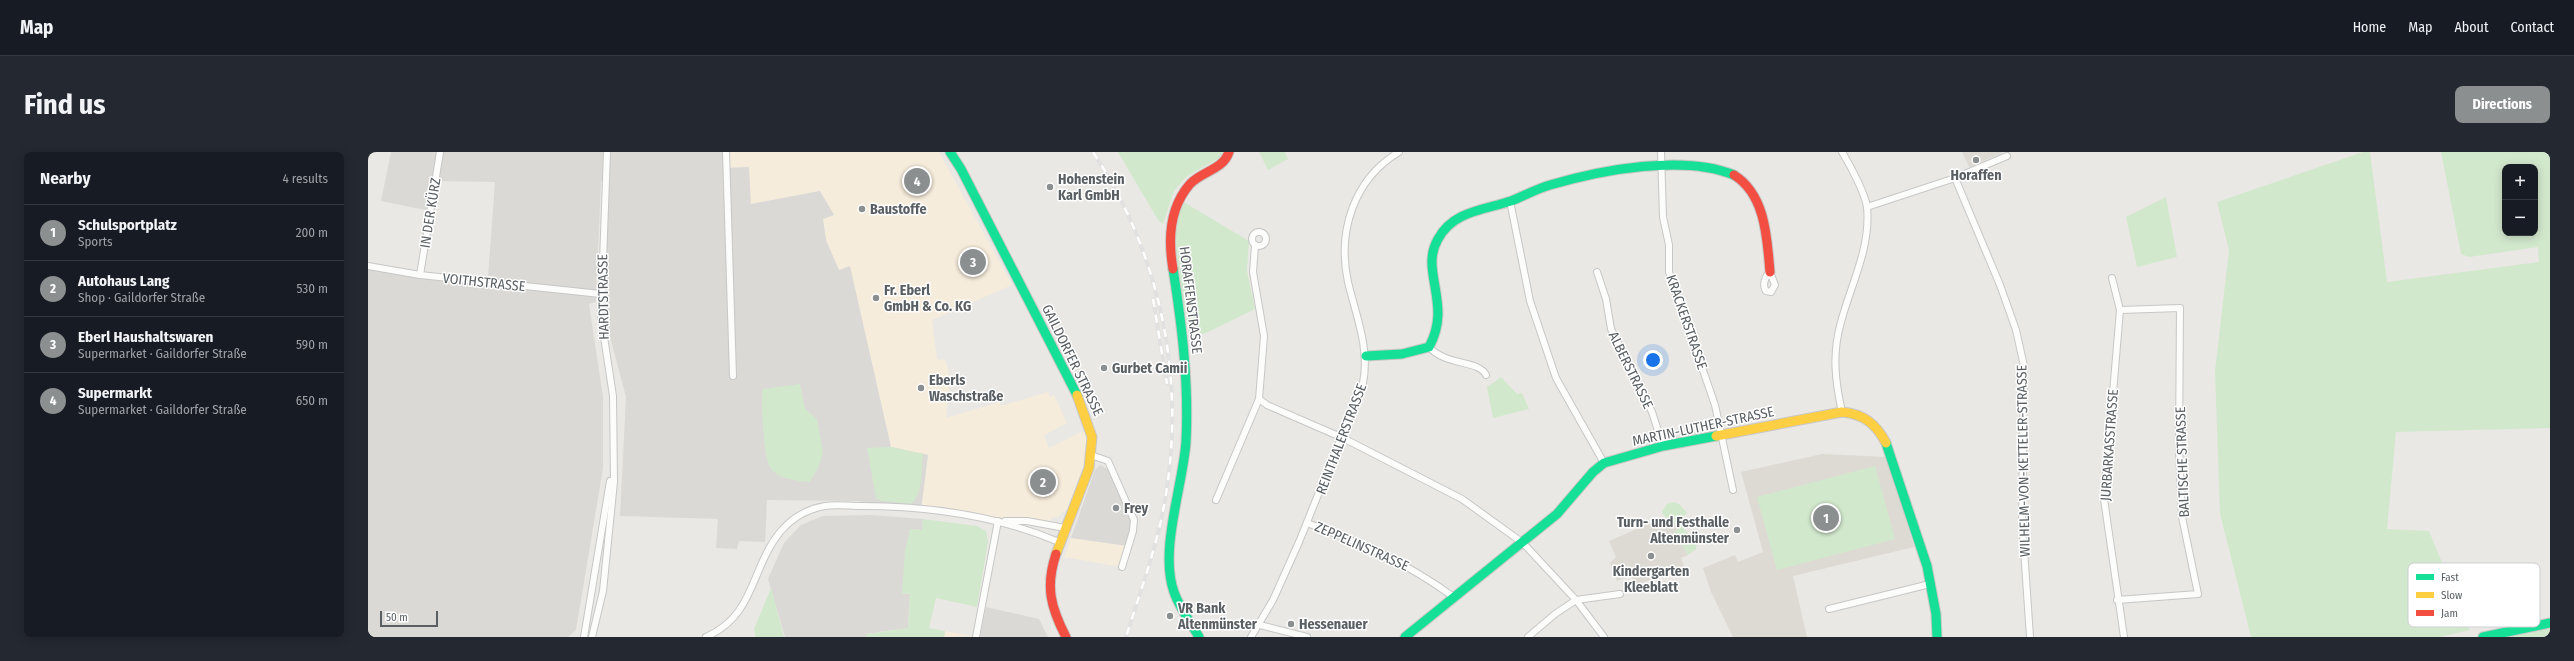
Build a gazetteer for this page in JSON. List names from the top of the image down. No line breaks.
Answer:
{"streets":{"street":["IN DER KÜRZ","VOITHSTRASSE","HARDTSTRASSE","HORAFFENSTRASSE","KRACKERSTRASSE","GAILDORFER STRASSE","ALBERSTRASSE","MARTIN-LUTHER-STRASSE","REINTHALERSTRASSE","JURBARKASSTRASSE","WILHELM-VON-KETTELER-STRASSE","BALTISCHE STRASSE","ZEPPELINSTRASSE"]},"crossings":[["IN DER KÜRZ","VOITHSTRASSE"],["VOITHSTRASSE","HARDTSTRASSE"],["KRACKERSTRASSE","MARTIN-LUTHER-STRASSE"],["ALBERSTRASSE","MARTIN-LUTHER-STRASSE"],["MARTIN-LUTHER-STRASSE","ZEPPELINSTRASSE"],["REINTHALERSTRASSE","ZEPPELINSTRASSE"],["JURBARKASSTRASSE","BALTISCHE STRASSE"]],"places":["Horaffen","Hohenstein Karl GmbH","Baustoffe","Fr. Eberl GmbH & Co. KG","Gurbet Camii","Eberls Waschstraße","Frey","Turn- und Festhalle Altenmünster","Kindergarten Kleeblatt","VR Bank Altenmünster","Hessenauer"],"legend":["Fast","Slow","Jam"],"scale_bar":"50 m","page":{"header":"Map","nav":["Home","Map","About","Contact"],"buttons":"Directions","title":"Find us","heading":["Nearby","4 results"],"map_buttons":["+","−"],"pins":["4","3","2","1"],"list":[{"mark":"1","name":"Schulsportplatz","note":"Sports","value":"200 m"},{"mark":"2","name":"Autohaus Lang","note":"Shop · Gaildorfer Straße","value":"530 m"},{"mark":"3","name":"Eberl Haushaltswaren","note":"Supermarket · Gaildorfer Straße","value":"590 m"},{"mark":"4","name":"Supermarkt","note":"Supermarket · Gaildorfer Straße","value":"650 m"}],"scale":"50 m"}}
